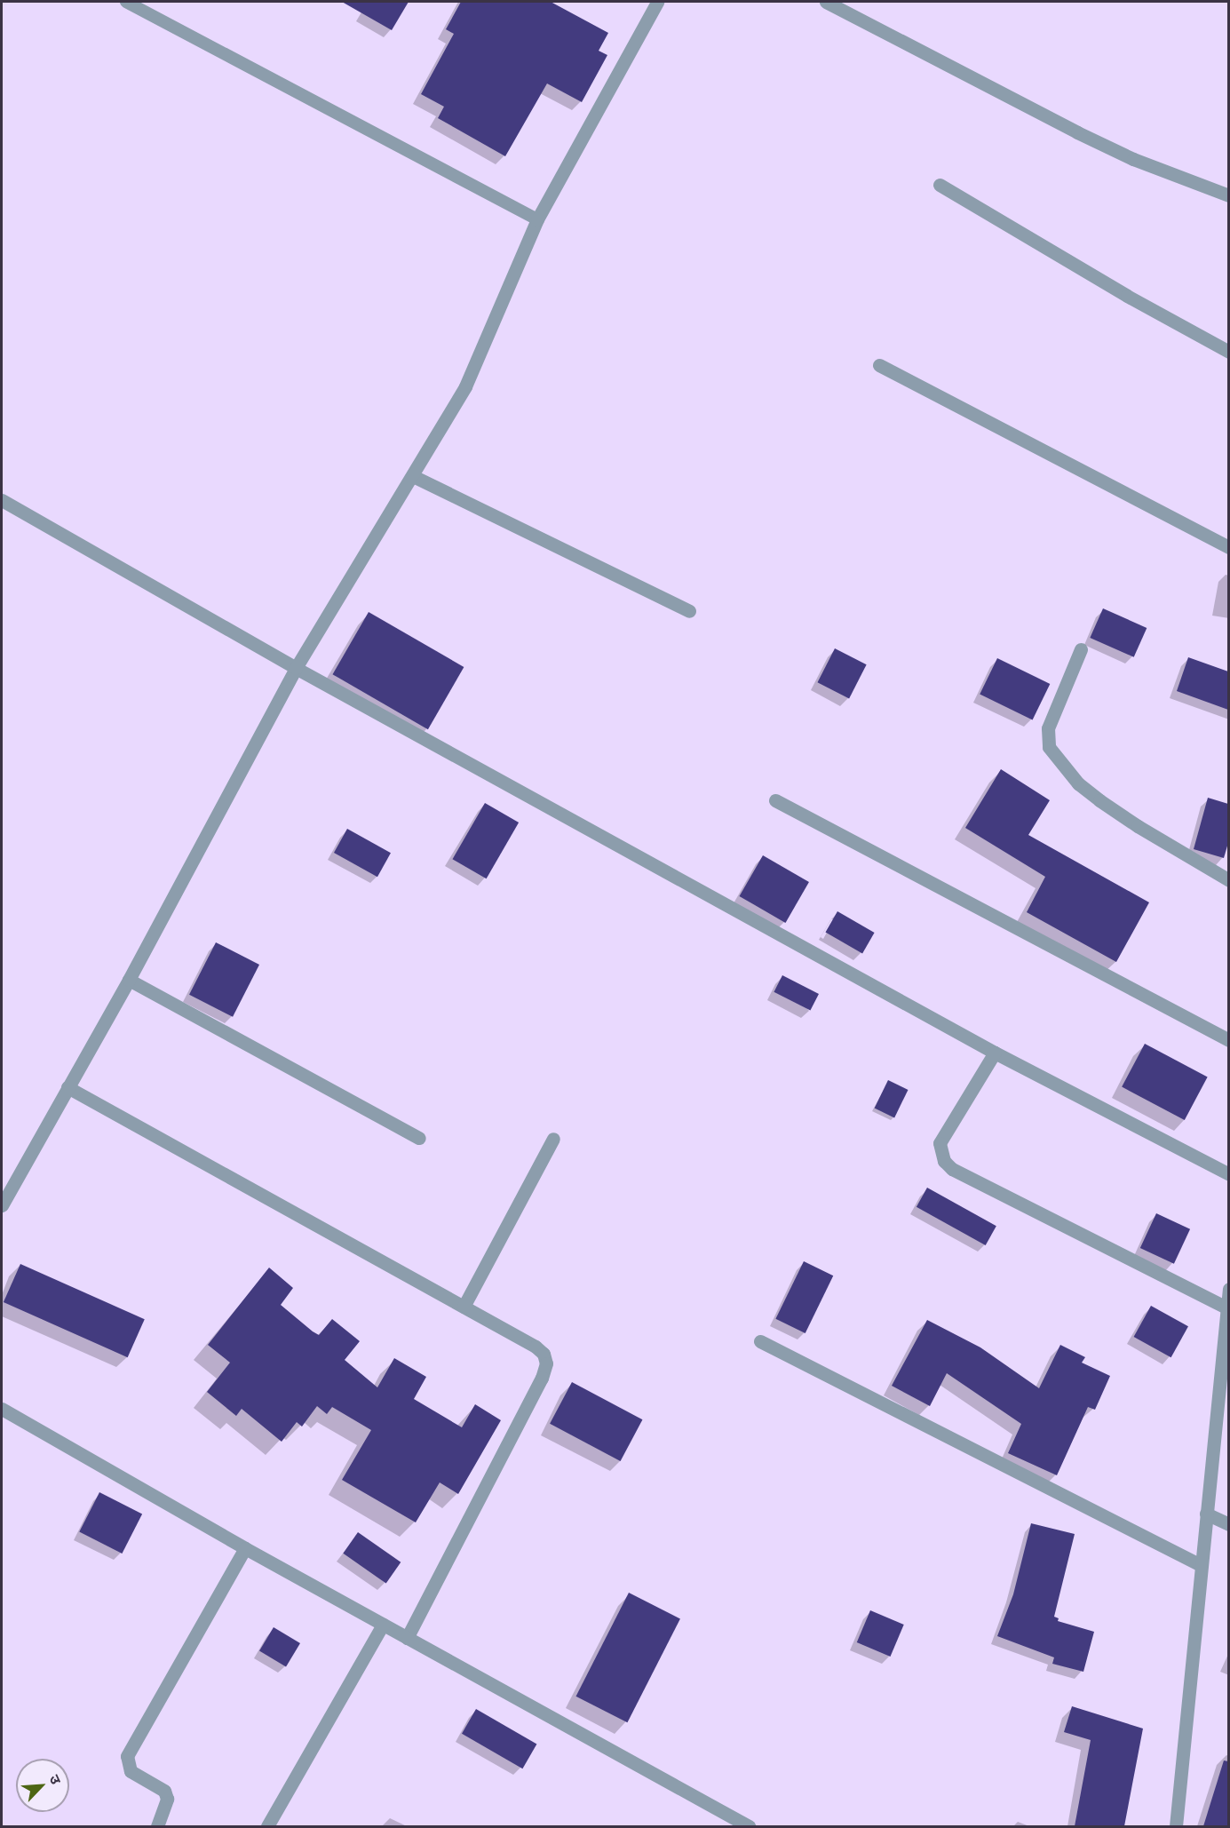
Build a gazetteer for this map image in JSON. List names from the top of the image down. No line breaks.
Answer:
{"north":"top right"}
